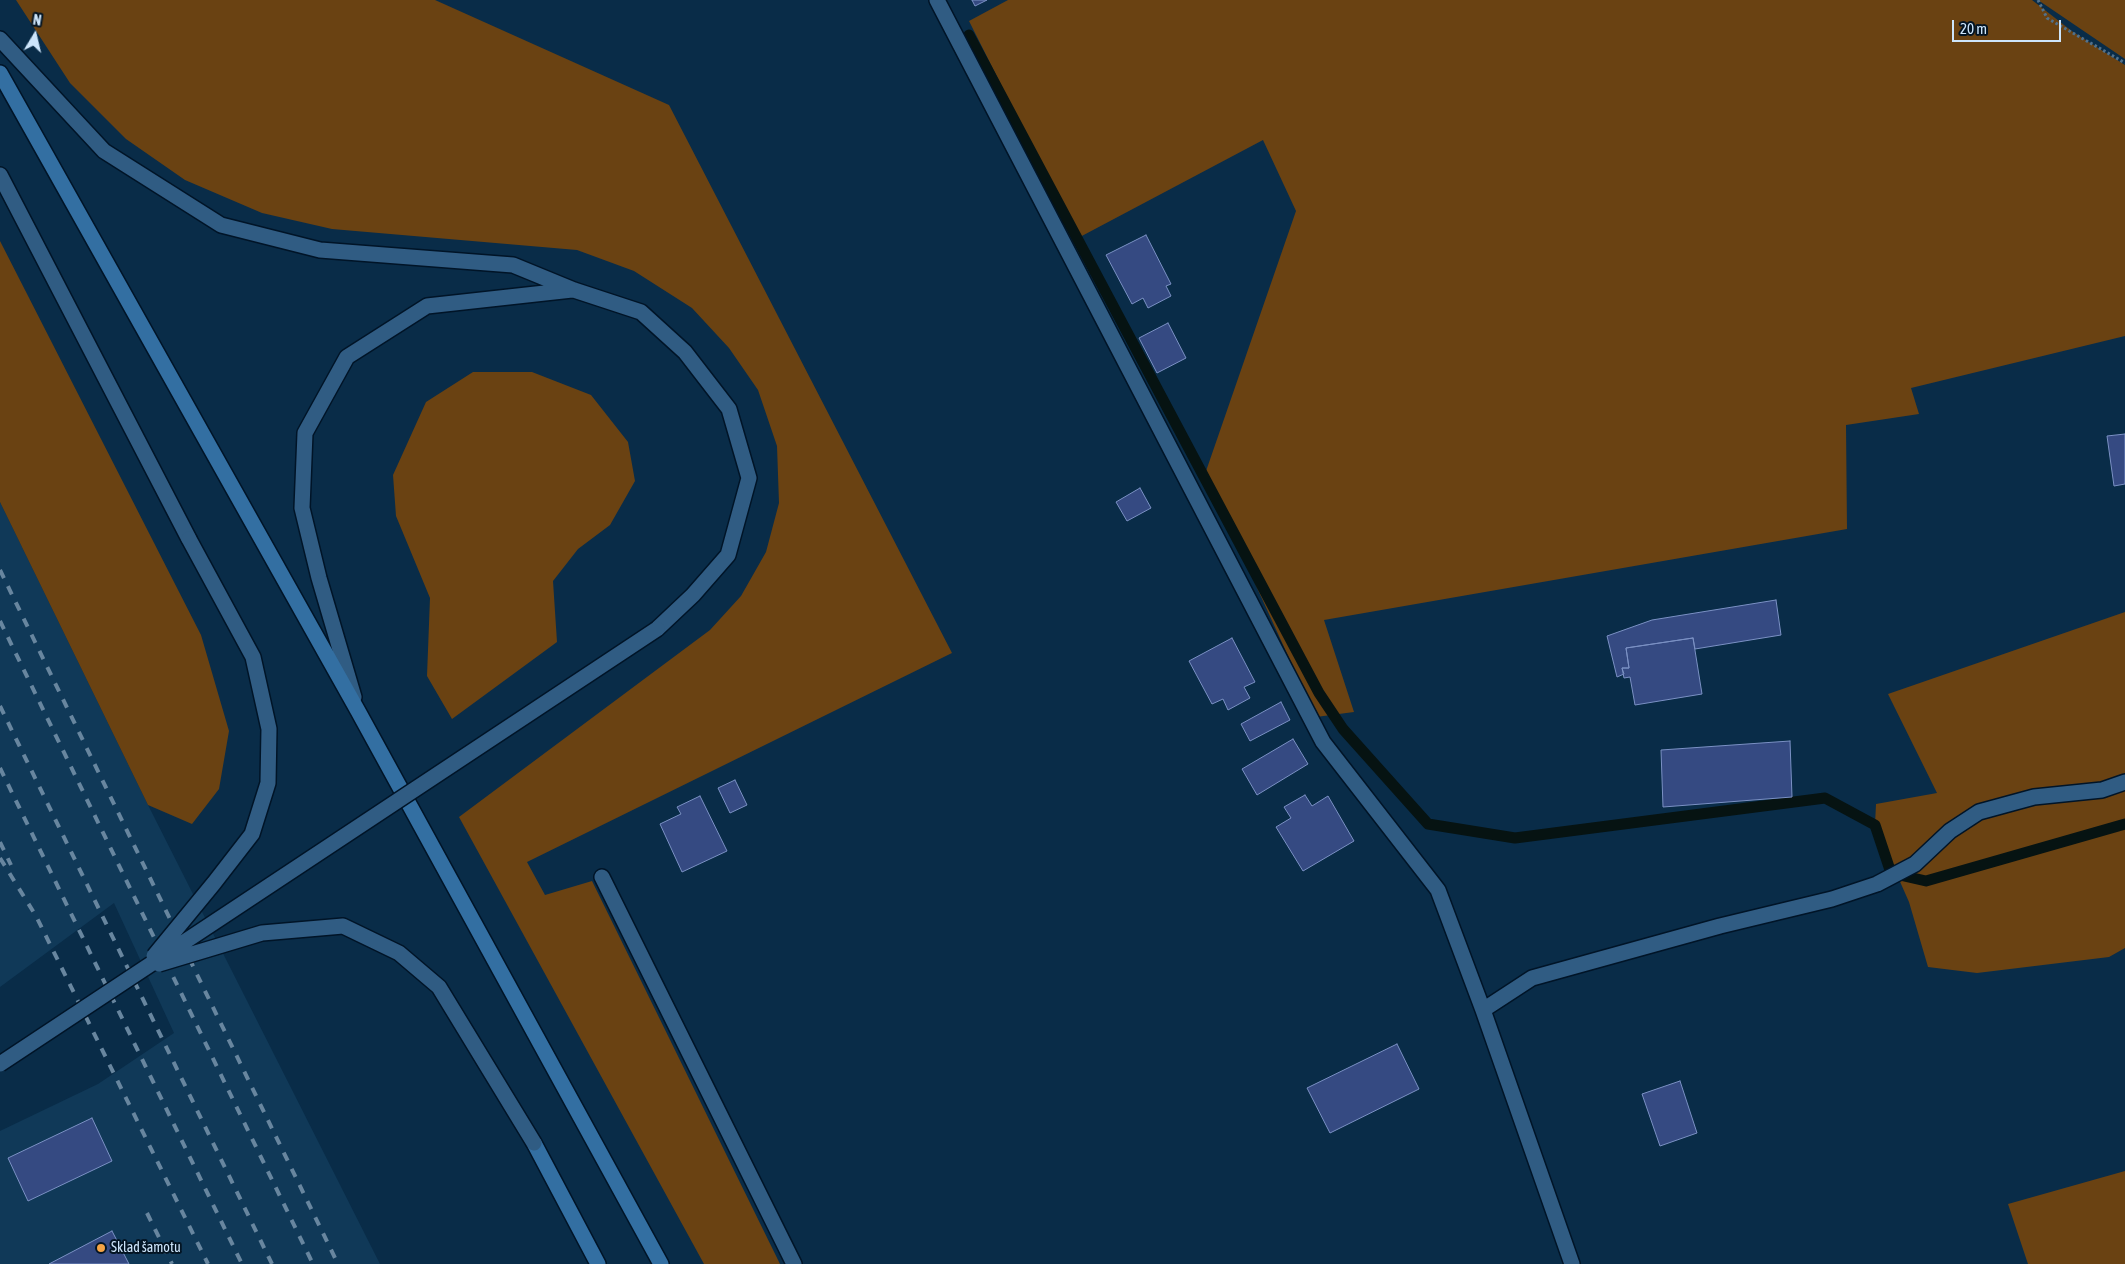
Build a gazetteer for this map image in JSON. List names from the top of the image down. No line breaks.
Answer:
{"places":["Sklad šamotu"],"scale_bar":"20 m","north":"top"}
